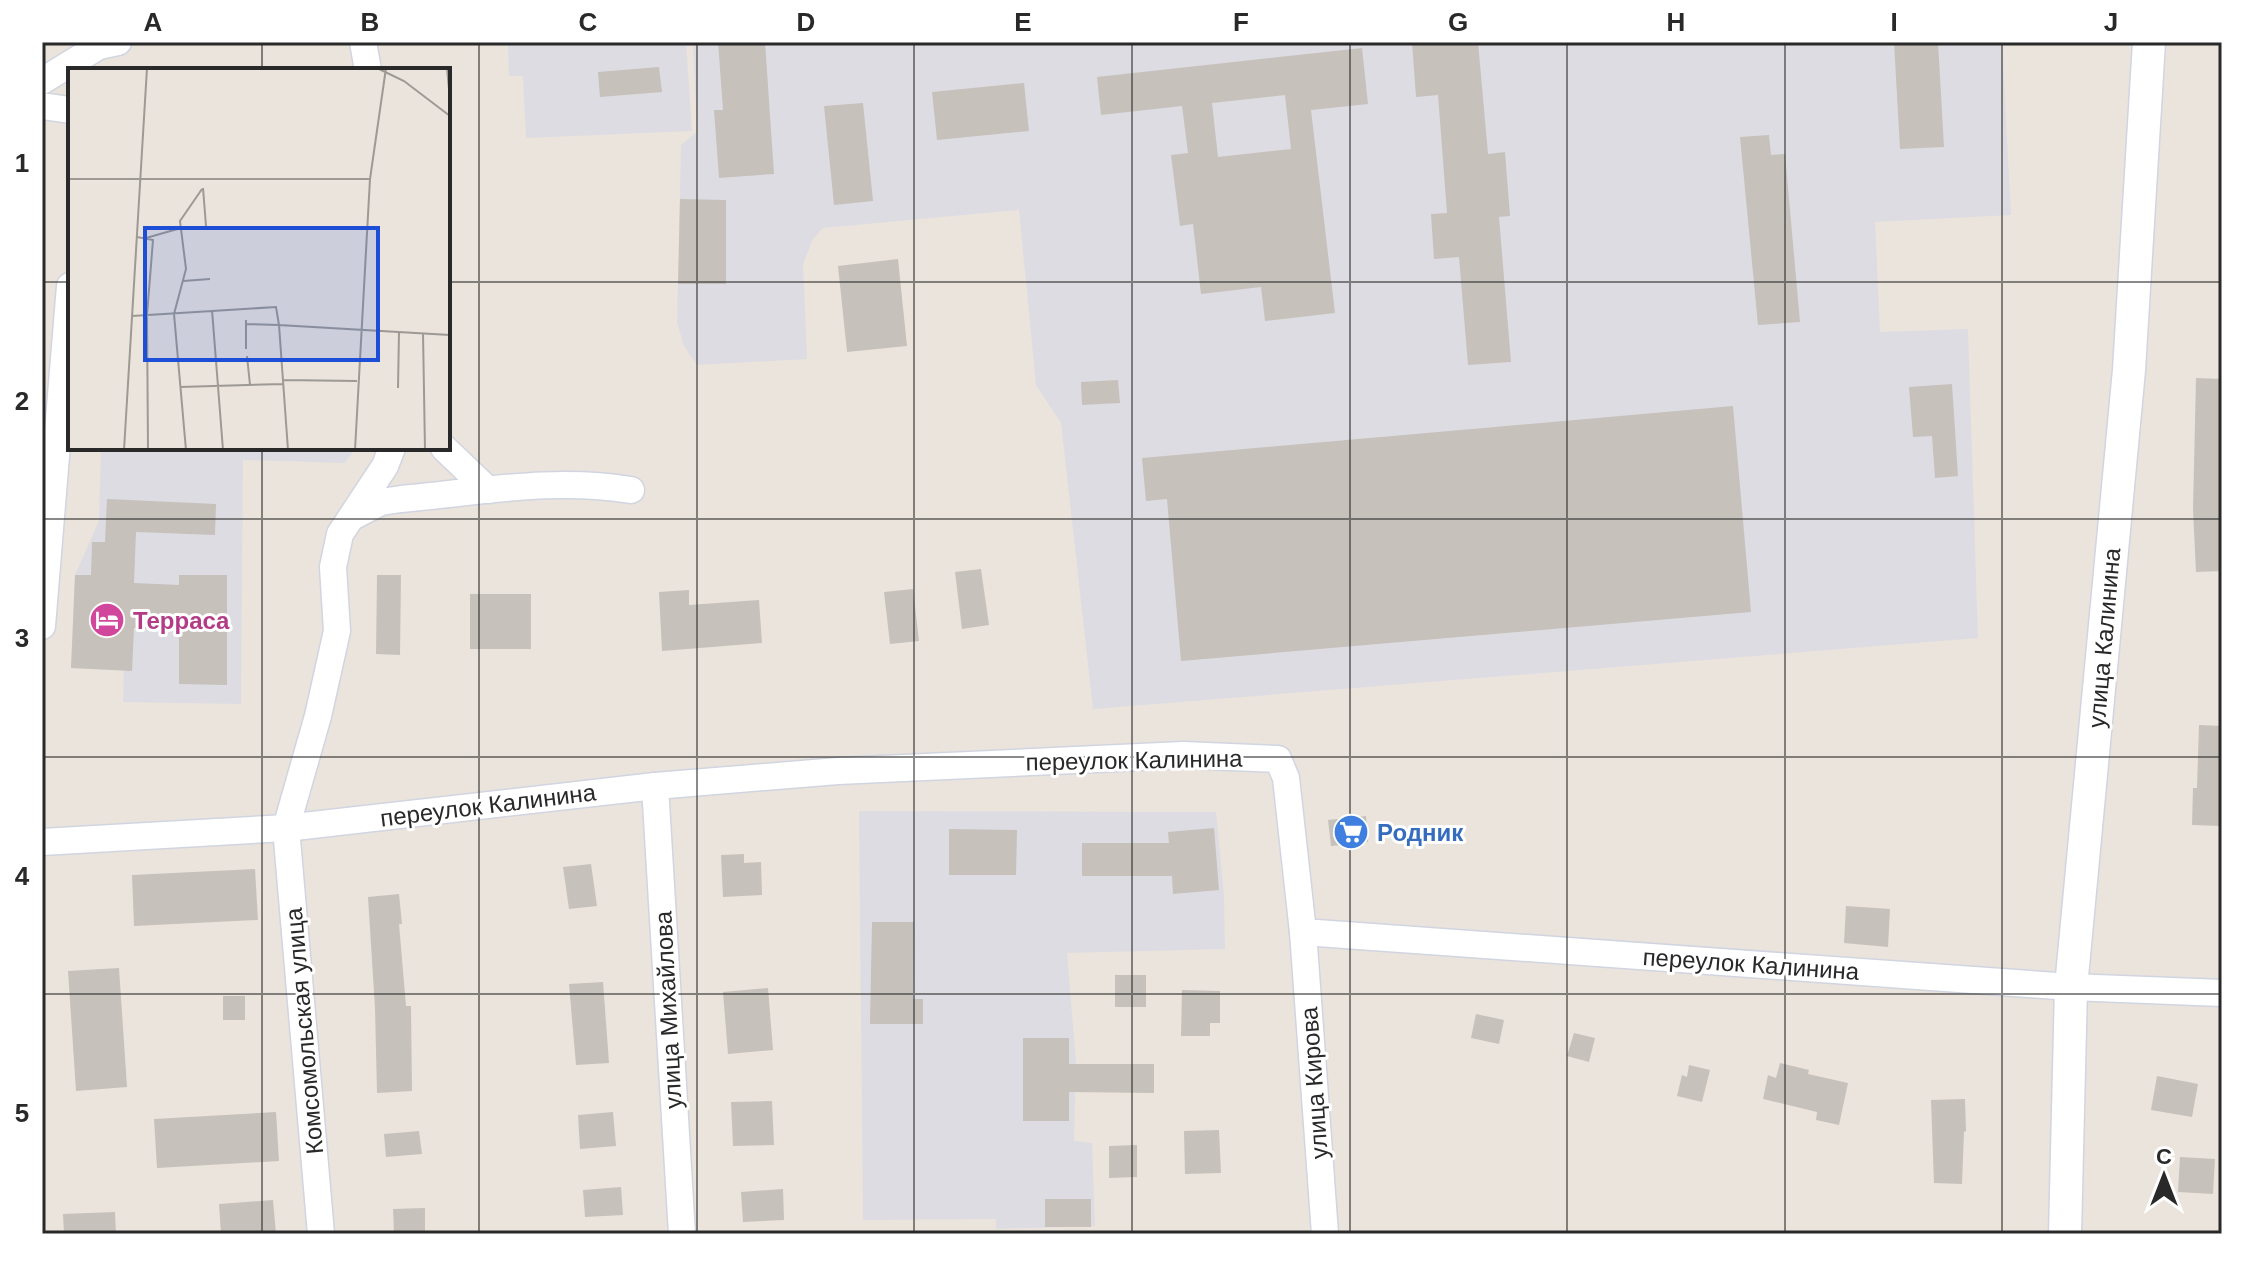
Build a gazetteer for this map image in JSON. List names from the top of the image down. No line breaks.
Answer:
{"streets":{"street":["улица Калинина","переулок Калинина","улица Михайлова","Комсомольская улица","улица Кирова"]},"crossings":[["улица Калинина","переулок Калинина"],["переулок Калинина","улица Михайлова"],["переулок Калинина","Комсомольская улица"],["переулок Калинина","улица Кирова"]],"places":{"hotel":["Терраса"],"supermarket":["Родник"]},"north":"top","grid":{"columns":["A","B","C","D","E","F","G","H","I","J"],"rows":["1","2","3","4","5"]}}
